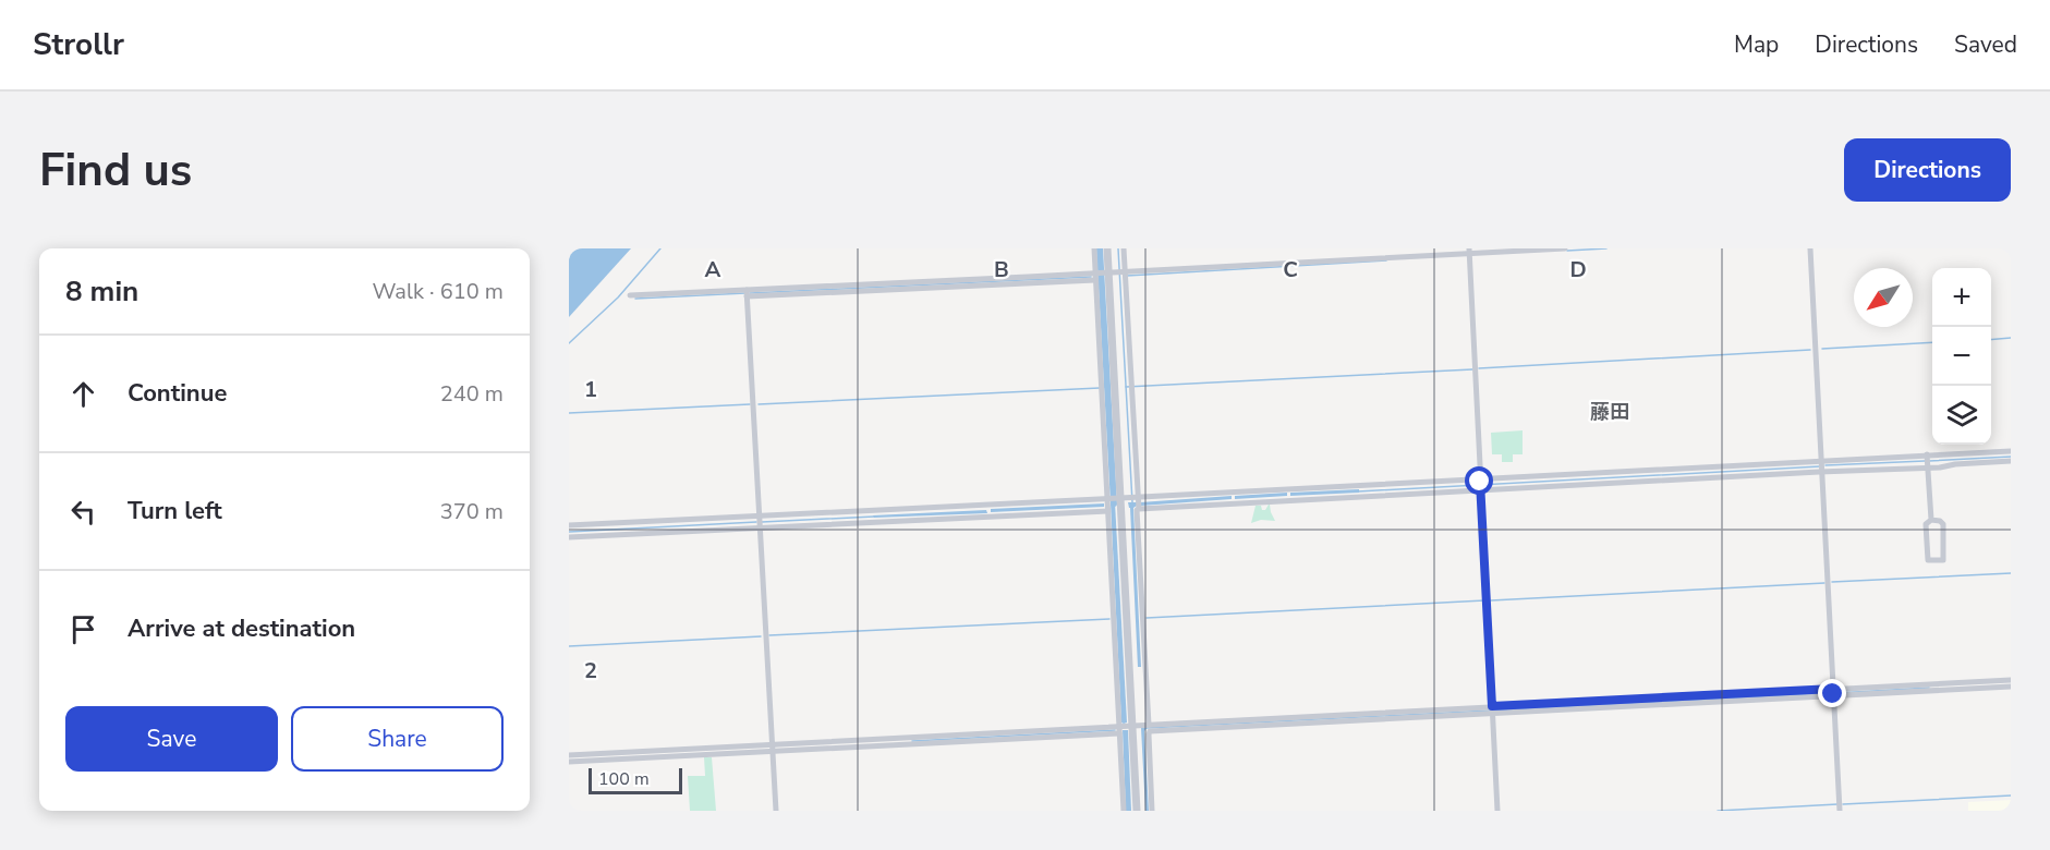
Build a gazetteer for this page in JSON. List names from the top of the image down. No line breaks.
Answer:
{"districts":["藤田"],"scale_bar":"100 m","north":"bottom left","page":{"header":"Strollr","nav":["Map","Directions","Saved"],"buttons":["Directions",["Save","Share"]],"title":"Find us","heading":["8 min","Walk · 610 m"],"map_buttons":["+","−"],"list":[["Continue","240 m"],["Turn left","370 m"],"Arrive at destination"],"scale":"100 m"},"grid":{"columns":["A","B","C","D"],"rows":["1","2"]}}
